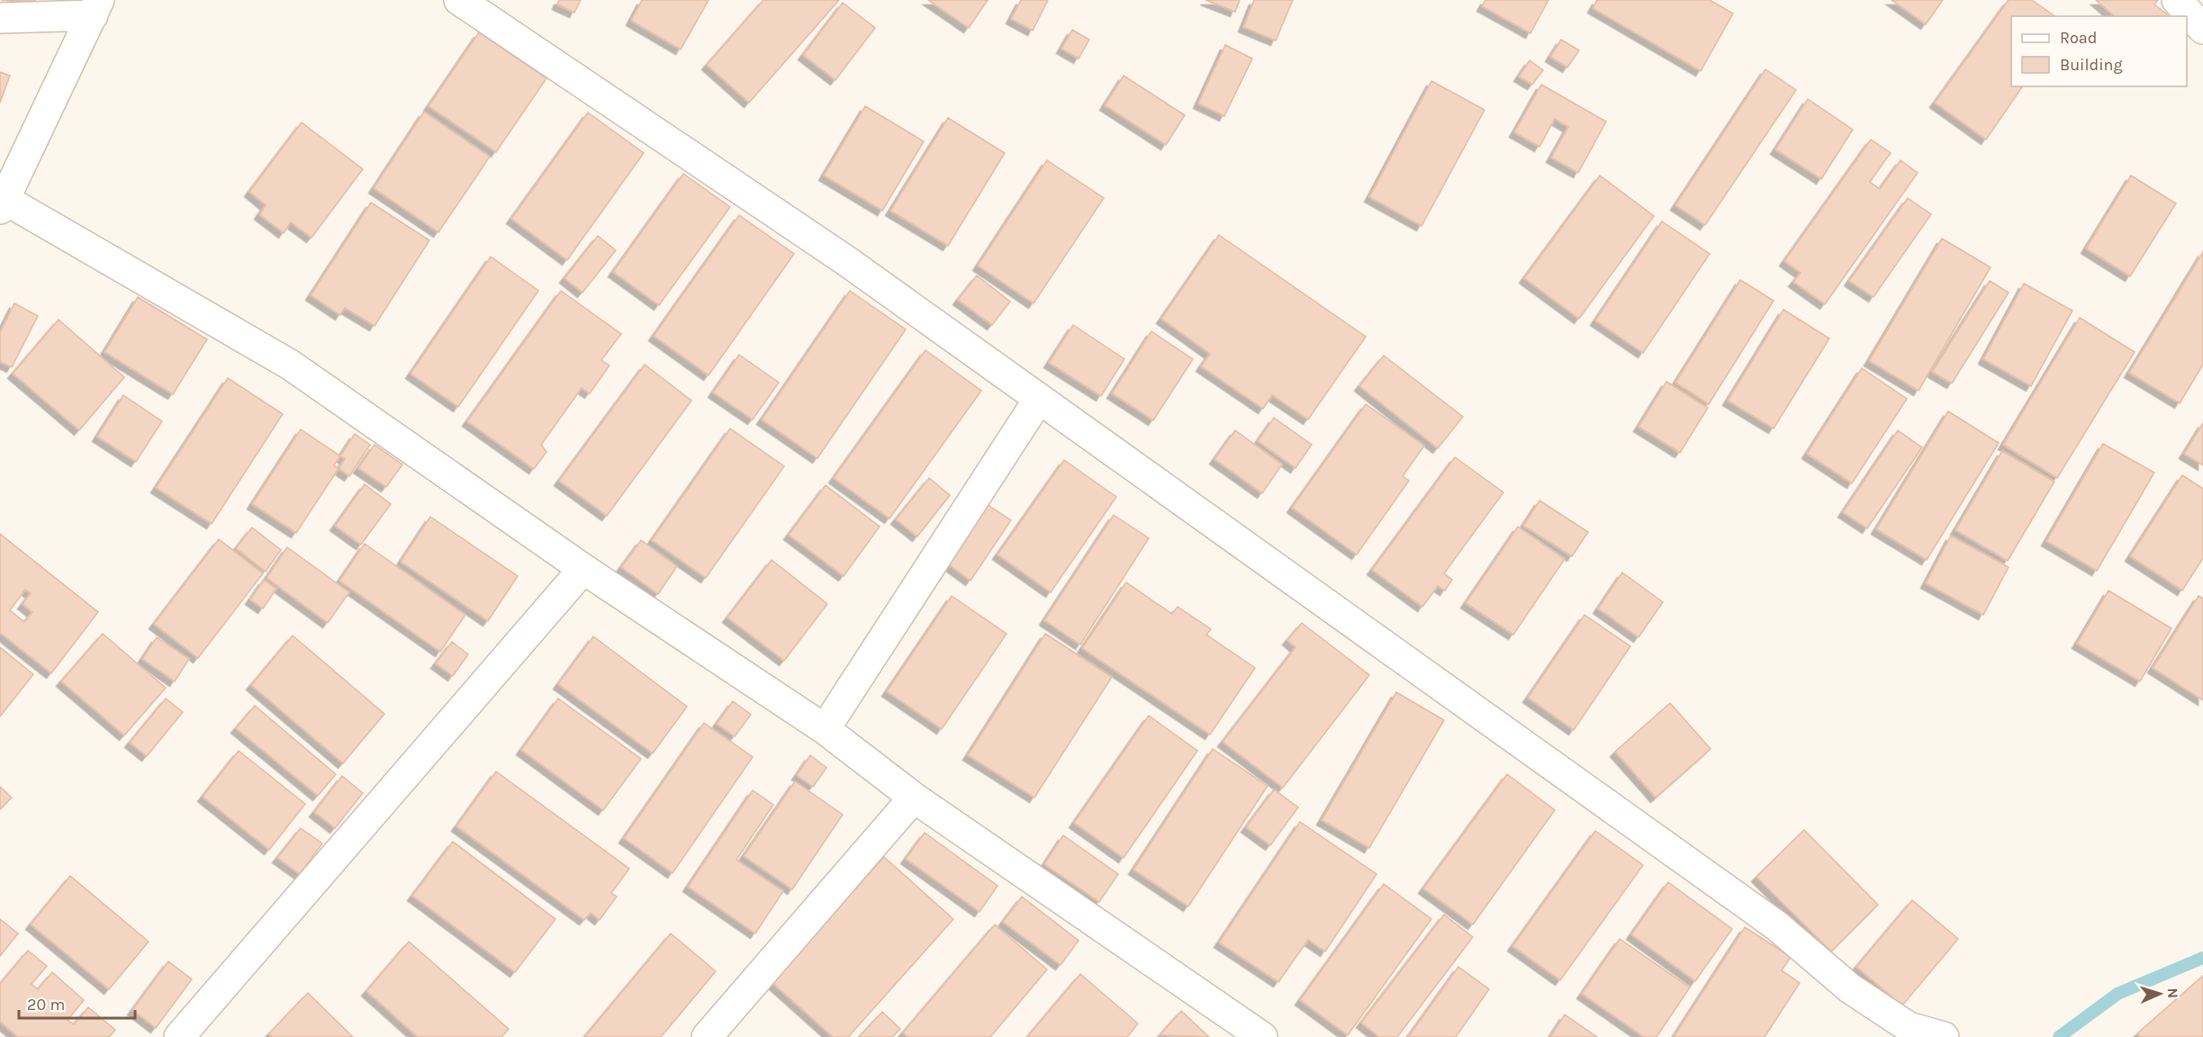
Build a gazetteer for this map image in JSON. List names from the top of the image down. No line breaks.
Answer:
{"legend":["Road","Building"],"scale_bar":"20 m","north":"right"}
